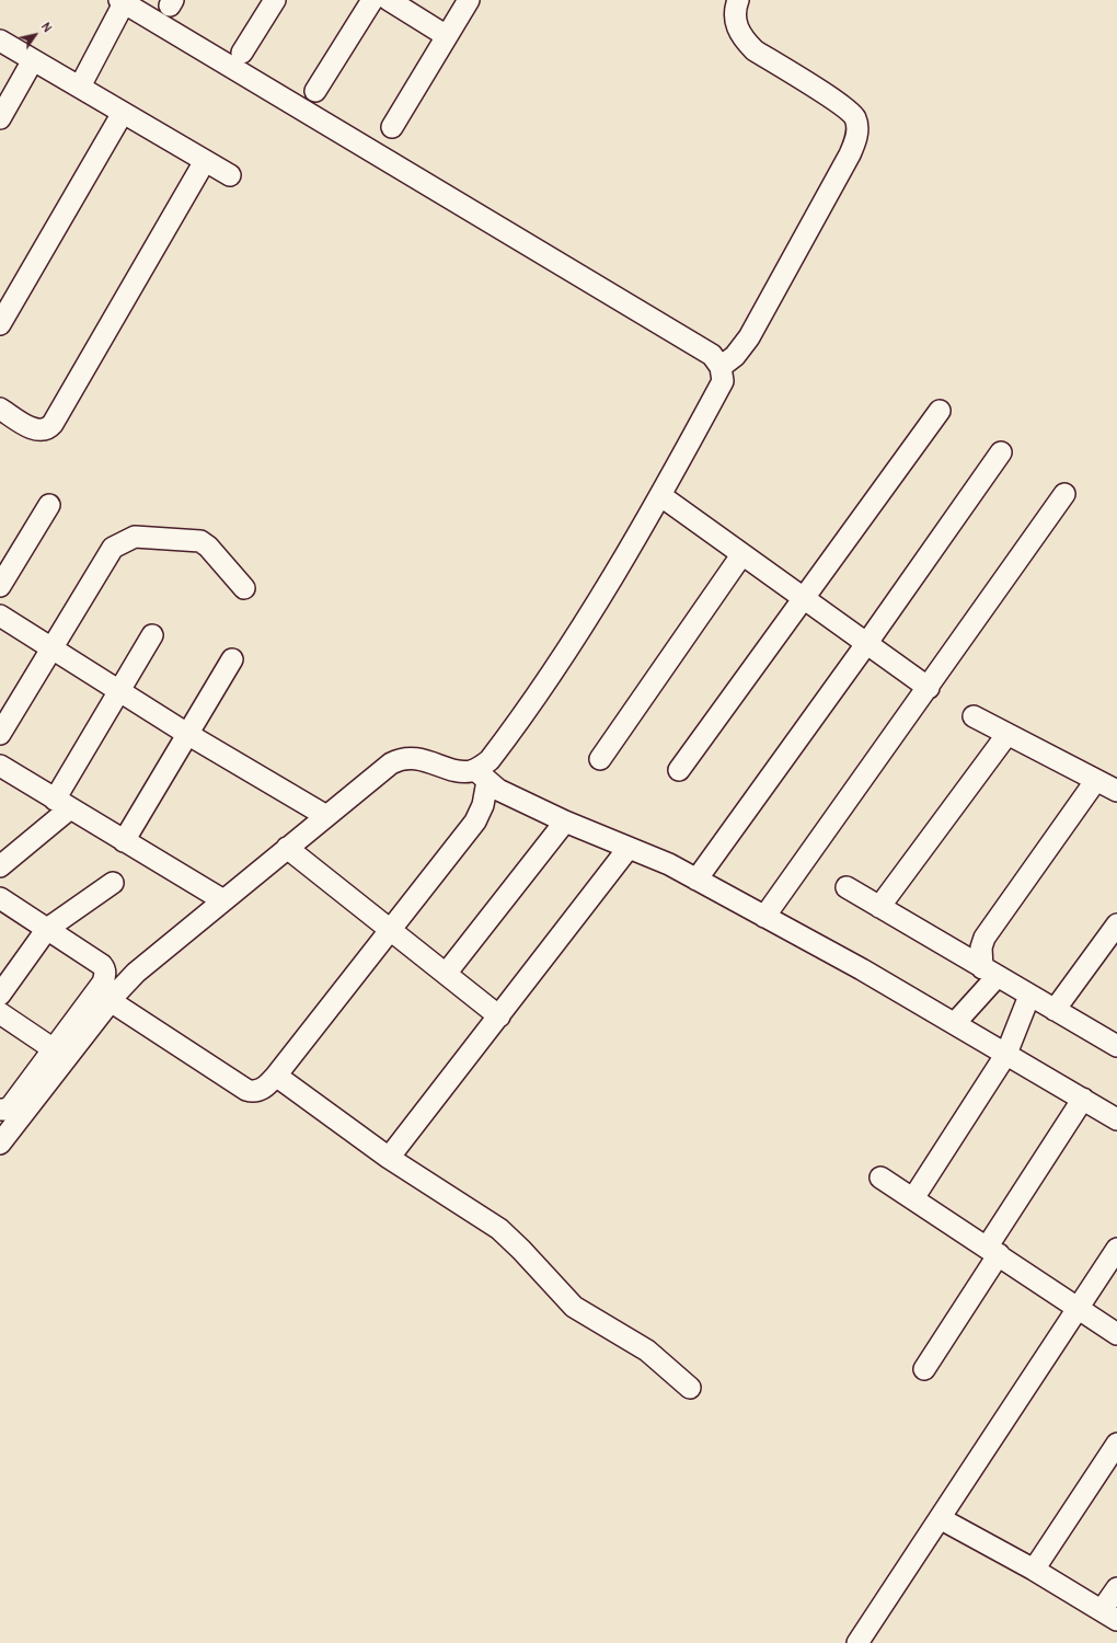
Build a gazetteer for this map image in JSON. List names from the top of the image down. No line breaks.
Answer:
{"north":"top right"}
